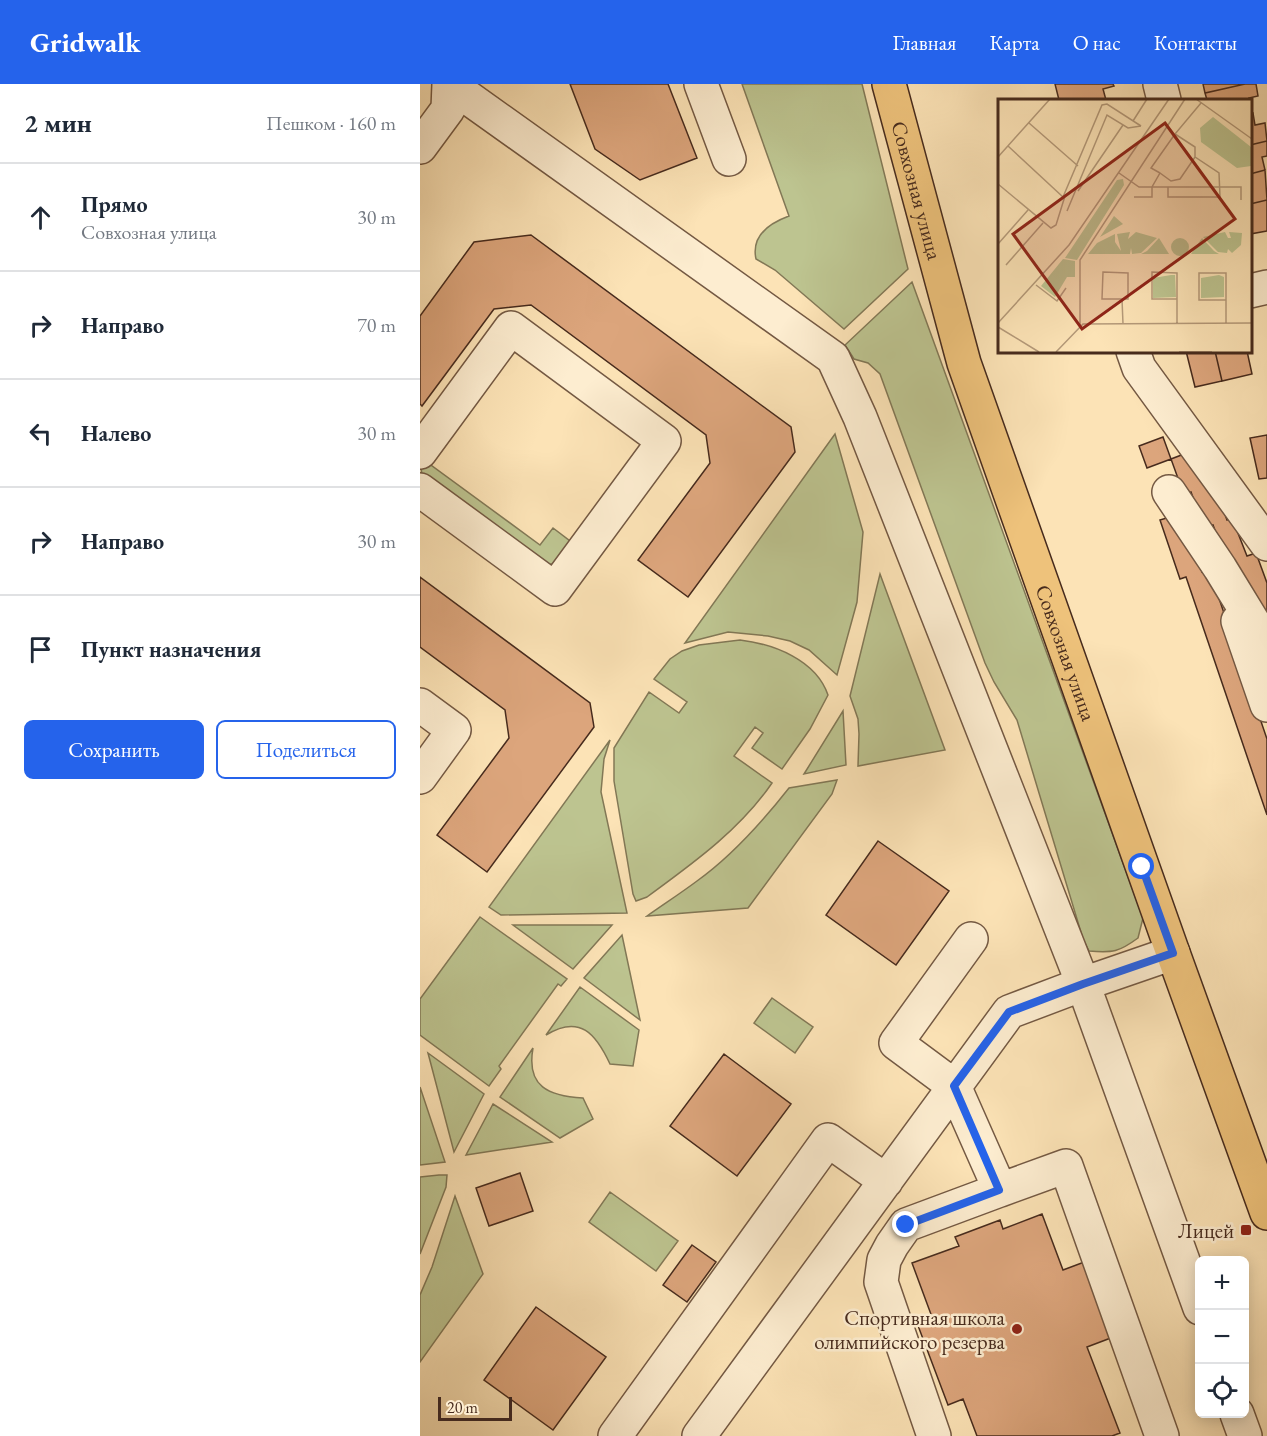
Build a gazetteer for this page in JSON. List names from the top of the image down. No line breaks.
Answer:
{"streets":{"main road":["Совхозная улица"]},"places":{"transit":["Лицей"],"other":["Спортивная школа олимпийского резерва"]},"scale_bar":"20 m","page":{"header":"Gridwalk","nav":["Главная","Карта","О нас","Контакты"],"heading":["2 мин","Пешком · 160 m"],"list":[["Прямо","Совхозная улица","30 m"],["Направо","70 m"],["Налево","30 m"],["Направо","30 m"],"Пункт назначения"],"buttons":["Сохранить","Поделиться"],"map_buttons":["+","−"],"scale":"20 m"}}
